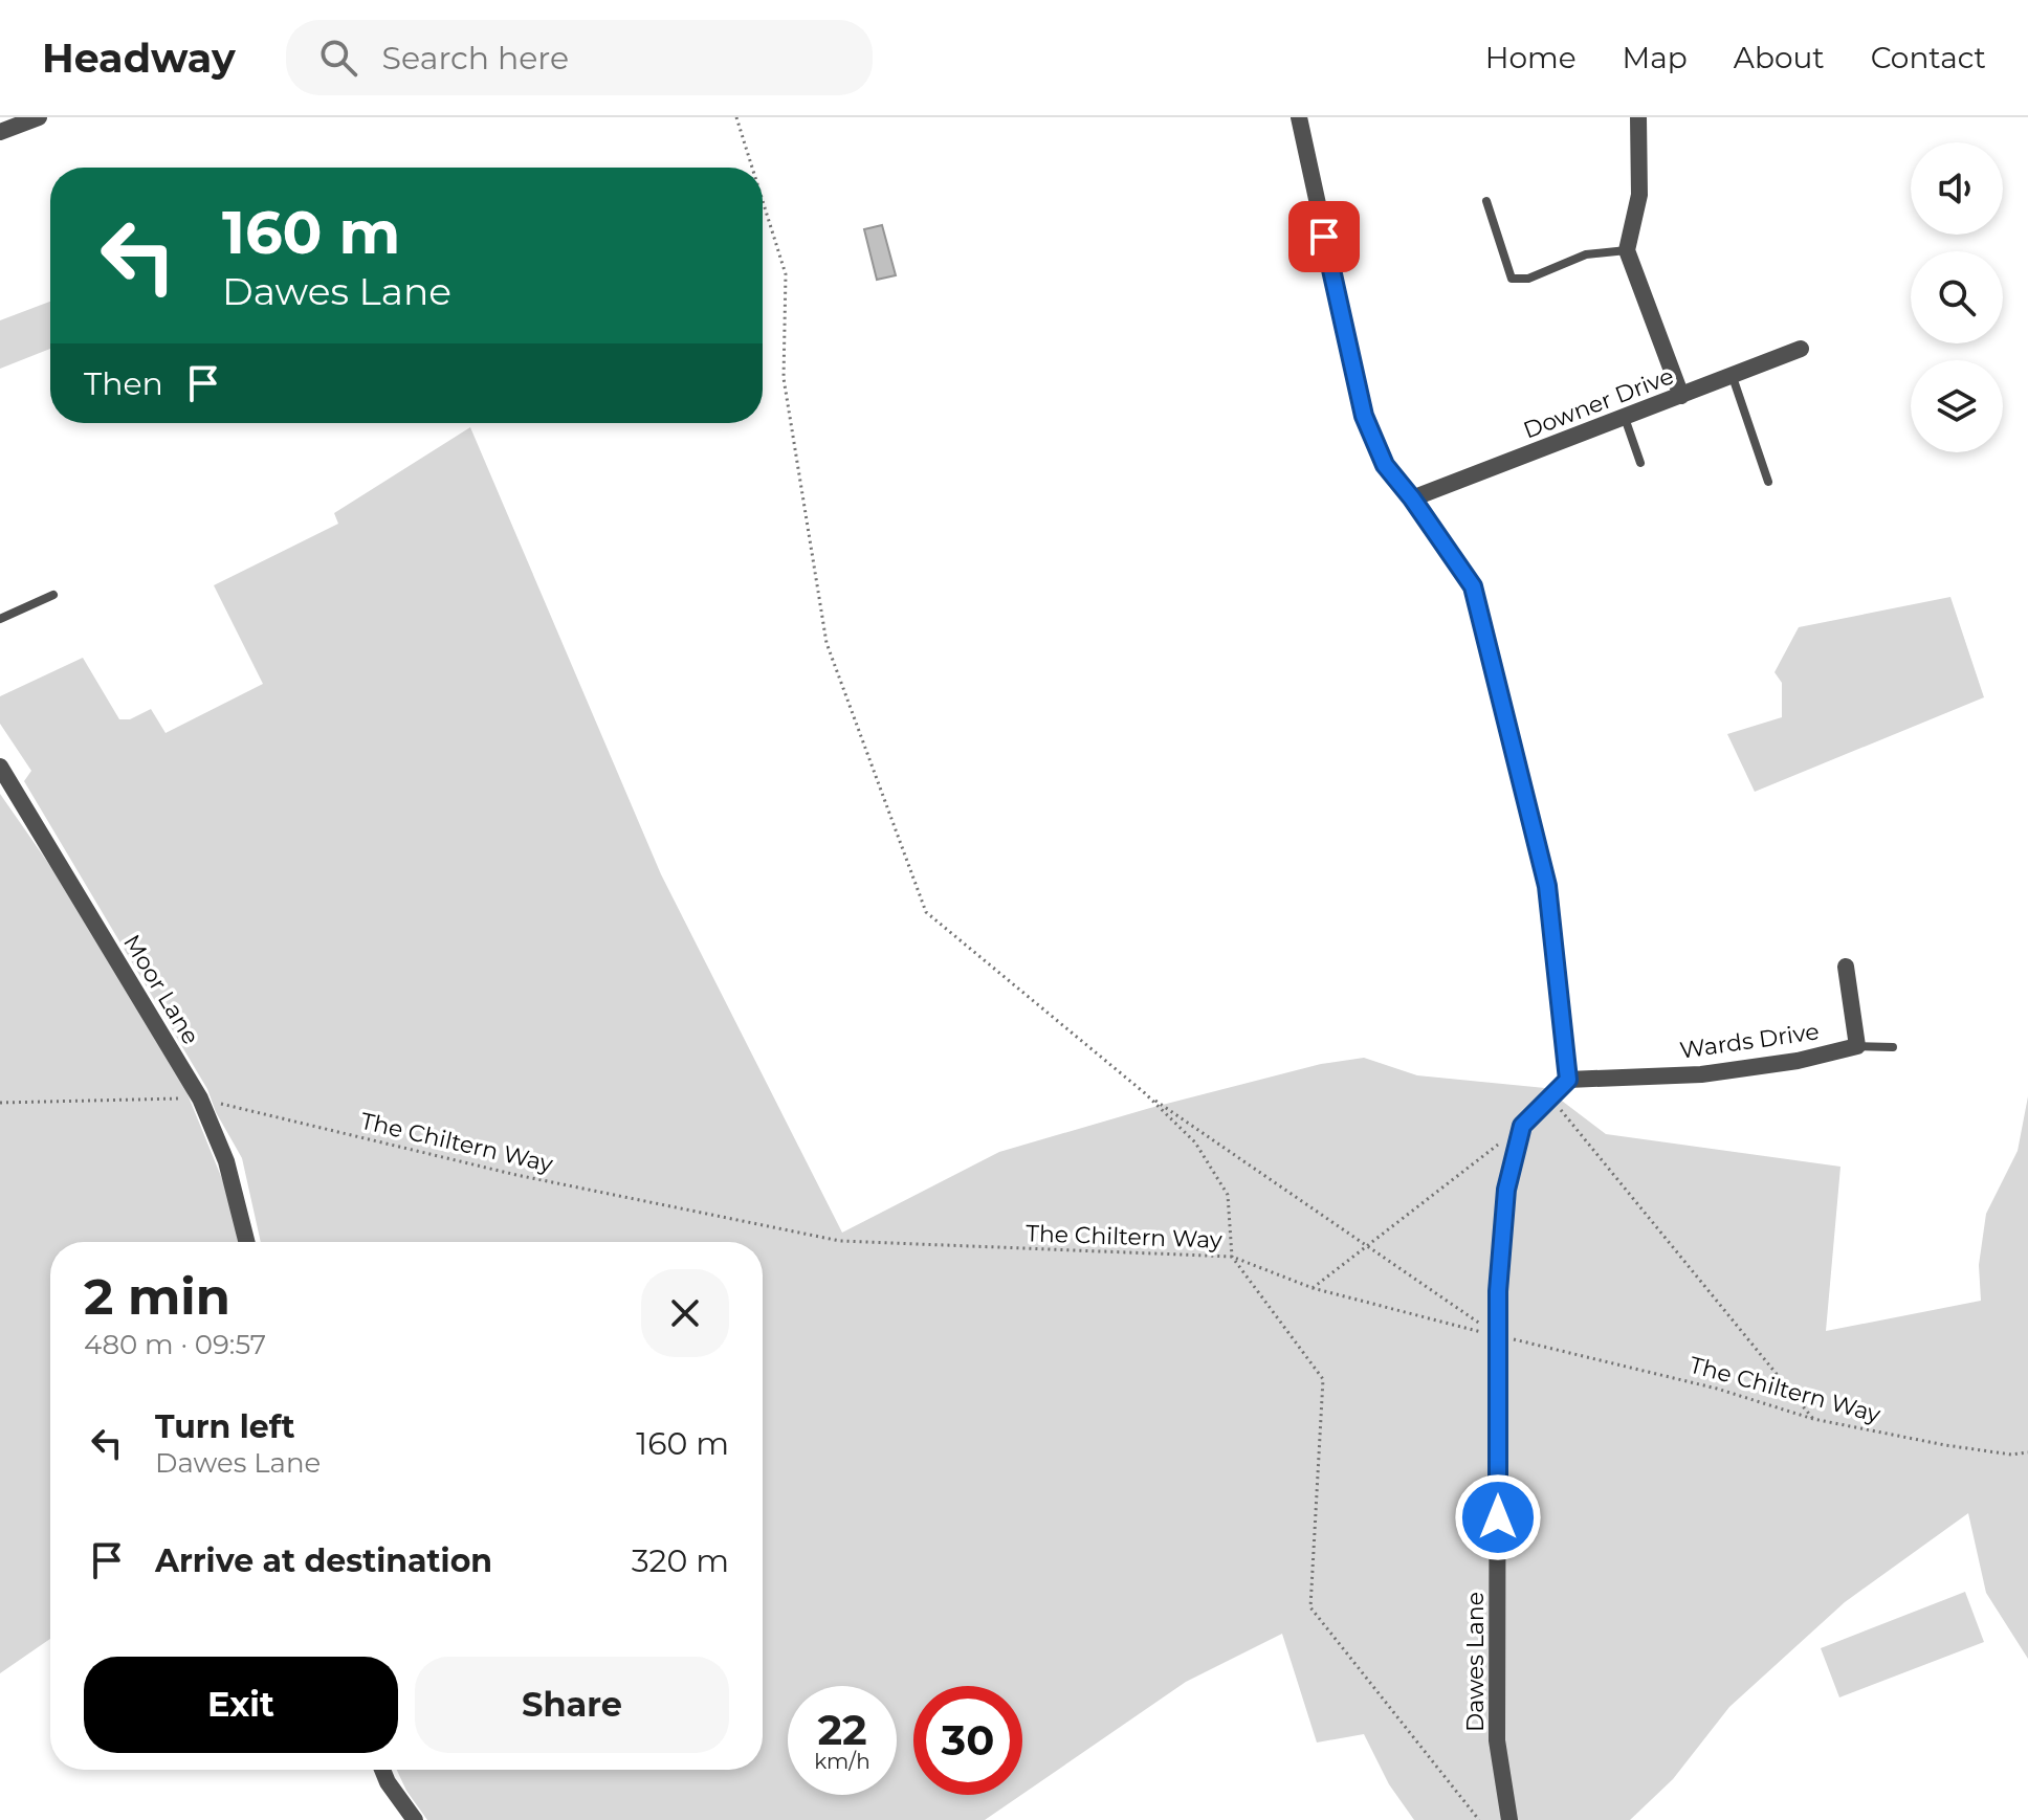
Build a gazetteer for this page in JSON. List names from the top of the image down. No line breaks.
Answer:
{"streets":{"street":["Downer Drive","Moor Lane","Wards Drive","Dawes Lane"],"path":["The Chiltern Way"]},"crossings":[["The Chiltern Way","Dawes Lane"]],"page":{"header":"Headway","search":"Search here","nav":["Home","Map","About","Contact"],"turn":["160 m","Dawes Lane"],"then":"Then","heading":["2 min","480 m · 09:57"],"list":[{"name":"Turn left","note":"Dawes Lane","value":"160 m"},{"name":"Arrive at destination","value":"320 m"}],"buttons":["Exit","Share"],"speed":"22 km/h","limit":"30"}}
